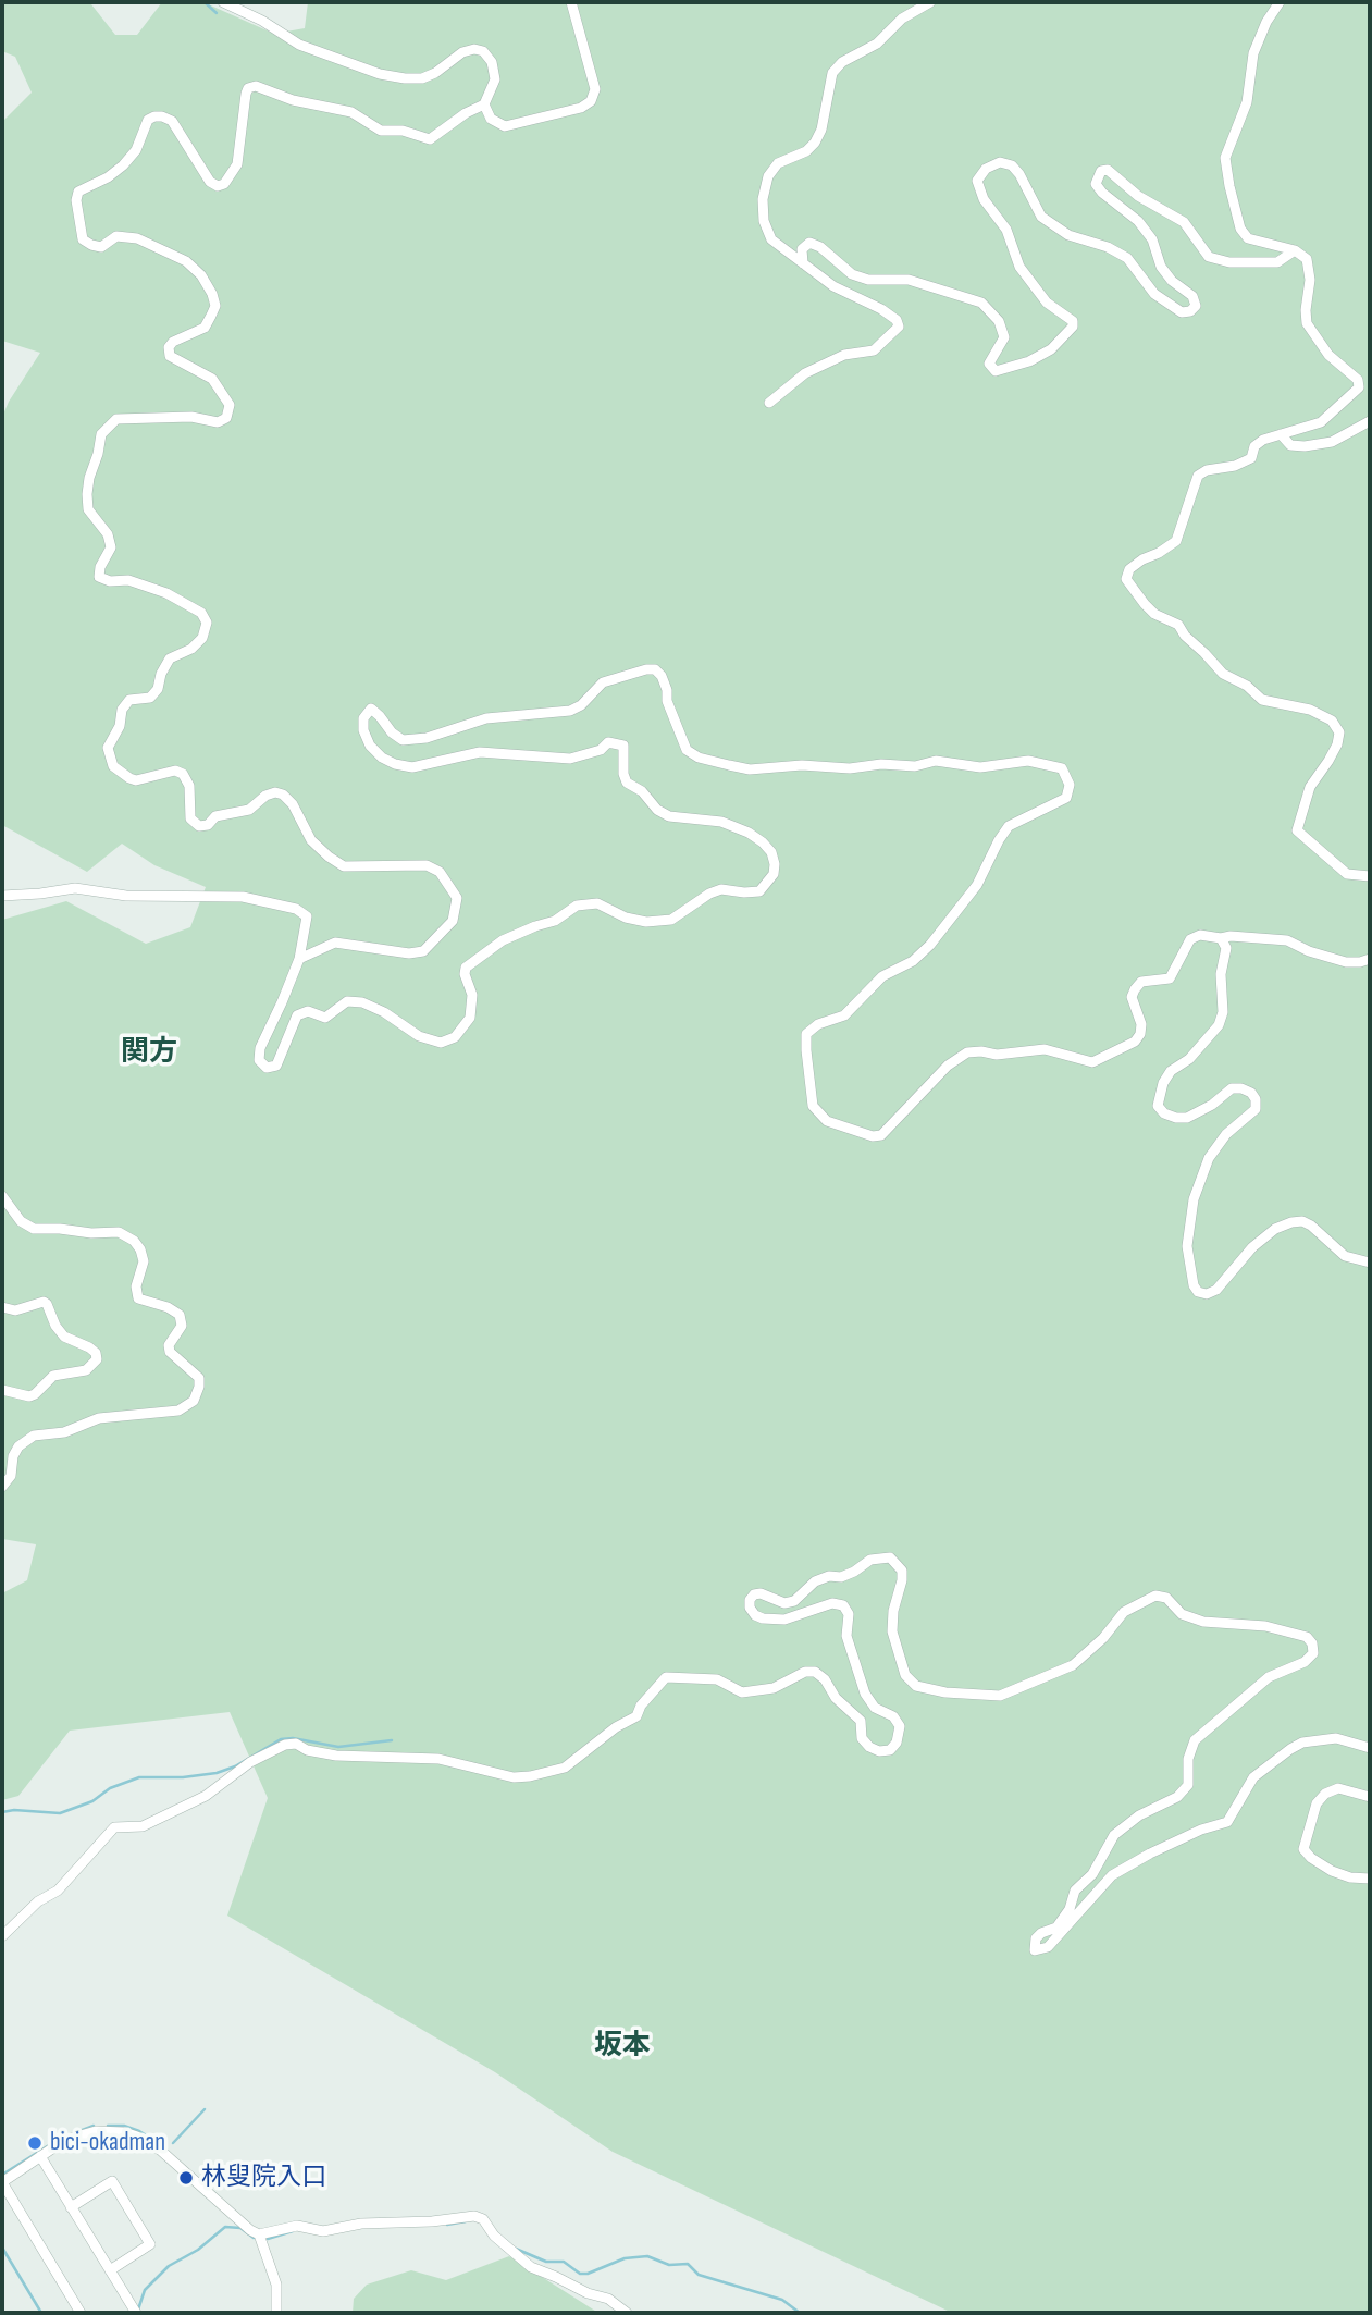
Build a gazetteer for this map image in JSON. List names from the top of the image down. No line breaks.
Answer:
{"districts":["関方","坂本"],"places":["bici-okadman","林叟院入口"]}
